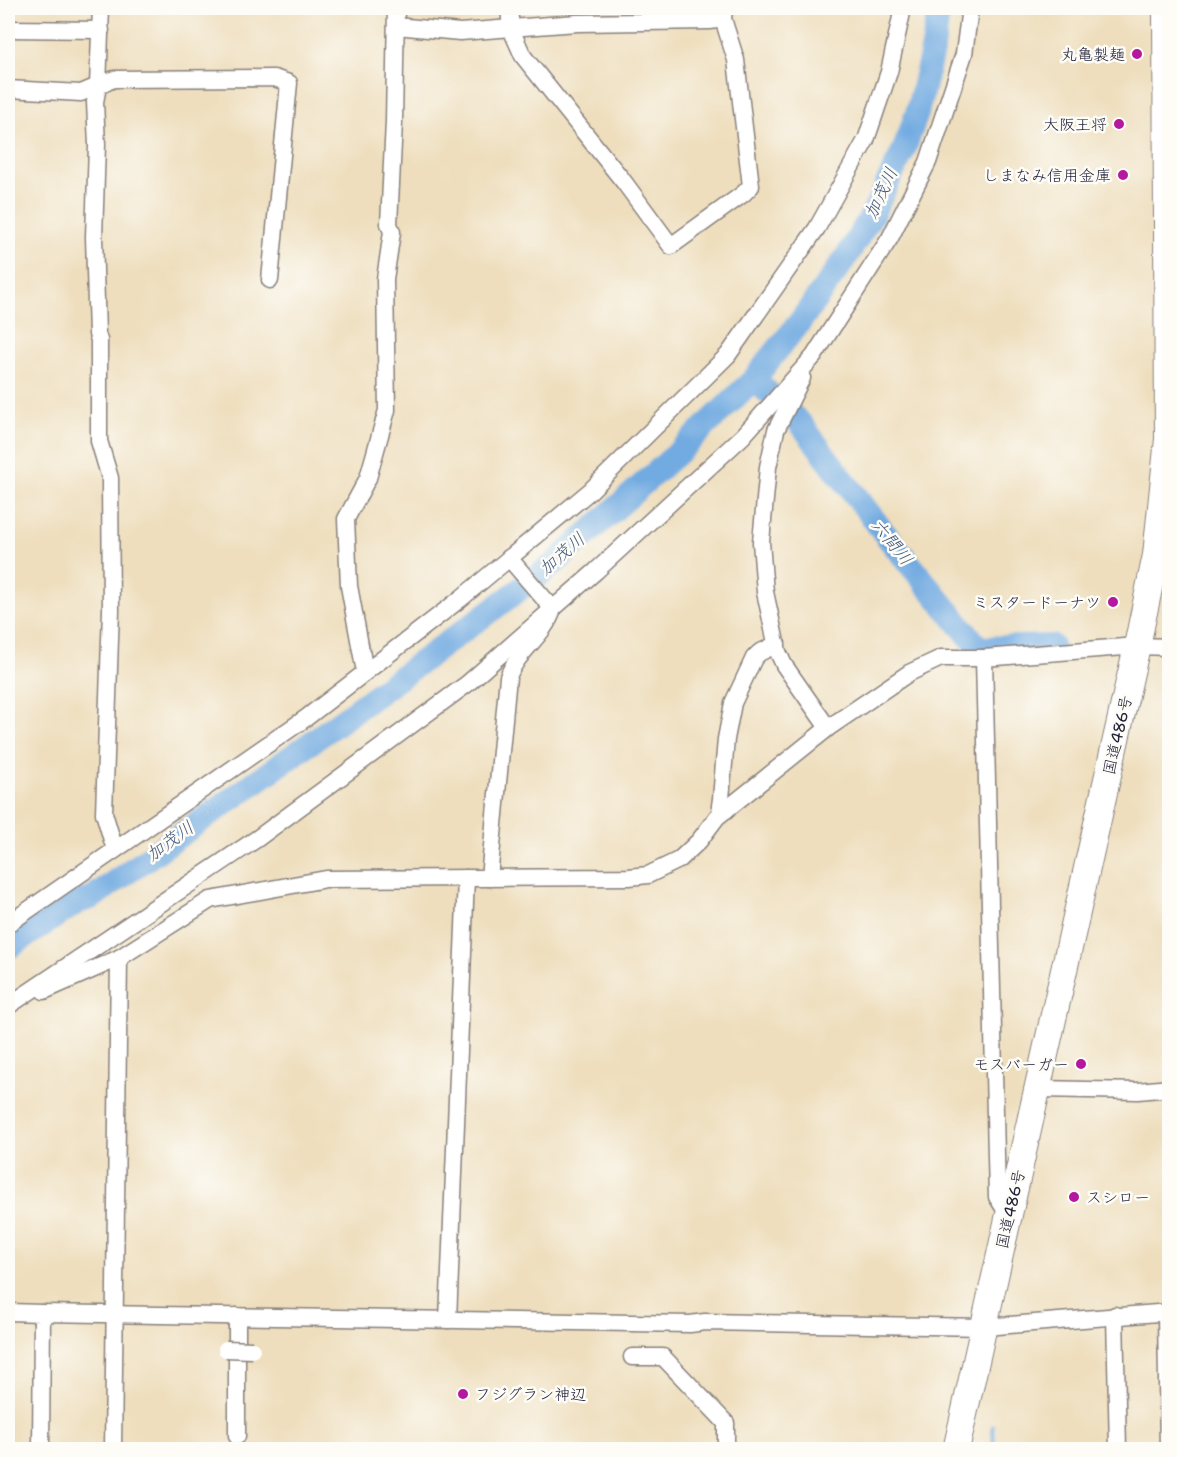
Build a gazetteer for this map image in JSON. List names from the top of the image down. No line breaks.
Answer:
{"streets":{"highway":["国道486号"]},"water":["加茂川","六間川"],"places":["丸亀製麺","大阪王将","しまなみ信用金庫","ミスタードーナツ","モスバーガー","スシロー","フジグラン神辺"]}
